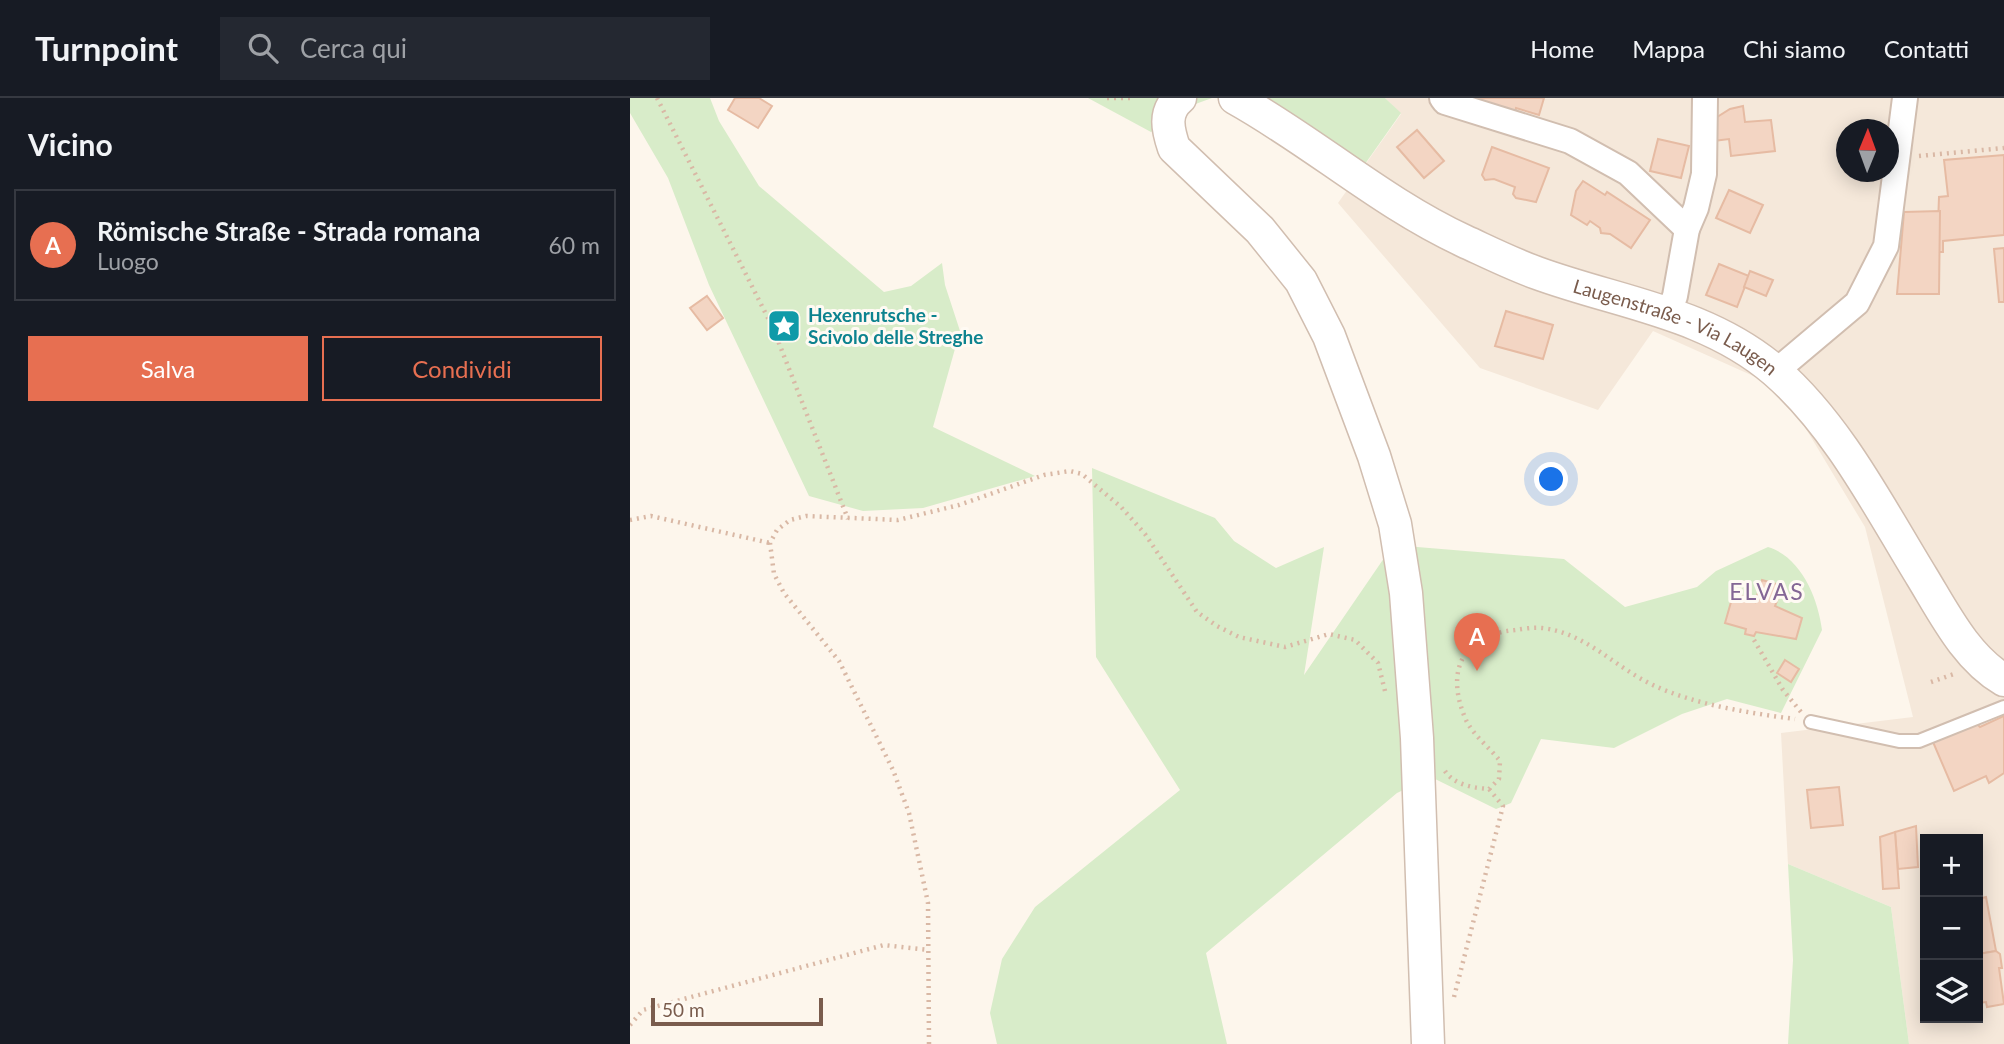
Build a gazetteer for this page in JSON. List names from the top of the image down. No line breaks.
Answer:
{"streets":{"street":["Laugenstraße - Via Laugen"]},"districts":["ELVAS"],"places":{"place":["Hexenrutsche - Scivolo delle Streghe"]},"scale_bar":"50 m","north":"top","page":{"header":"Turnpoint","search":"Cerca qui","nav":["Home","Mappa","Chi siamo","Contatti"],"heading":"Vicino","list":[{"mark":"A","name":"Römische Straße - Strada romana","note":"Luogo","value":"60 m"}],"buttons":["Salva","Condividi"],"pins":"A","map_buttons":["+","−"],"scale":"50 m"}}
